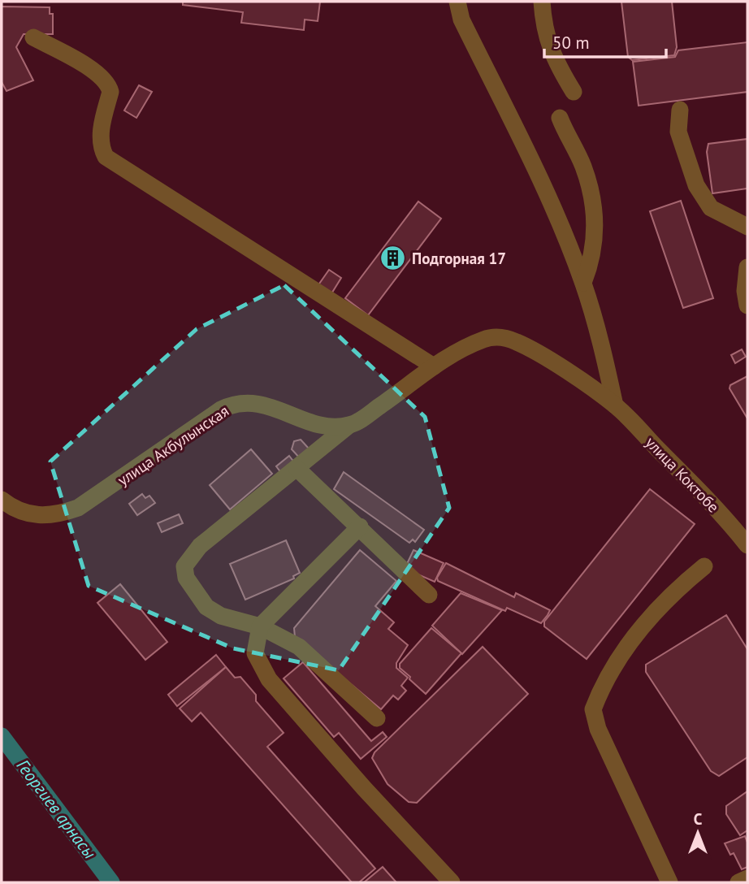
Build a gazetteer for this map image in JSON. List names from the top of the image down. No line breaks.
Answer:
{"streets":{"street":["улица Акбулынская","улица Коктобе"]},"water":["Георгиев арнасы"],"places":{"building":["Подгорная 17"]},"scale_bar":"50 m","north":"top"}
